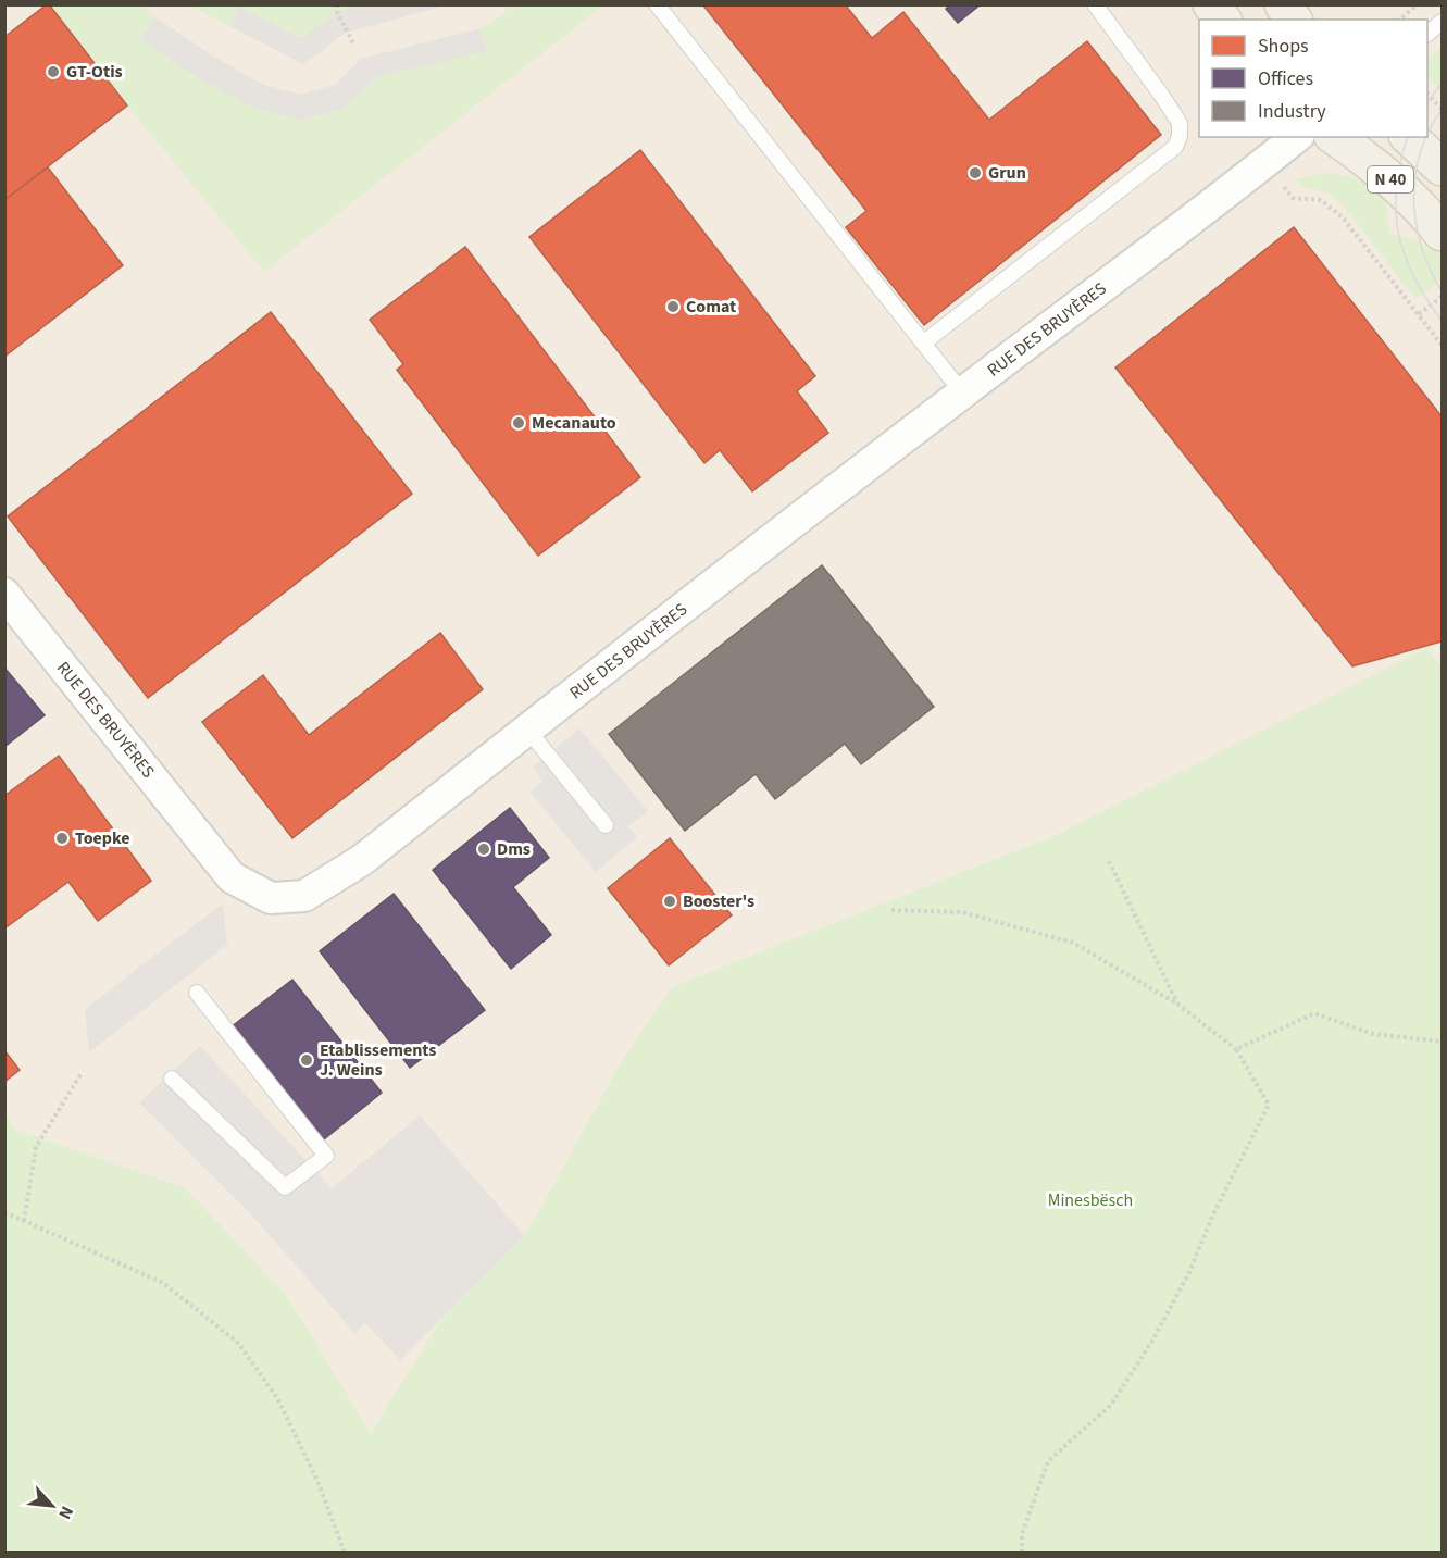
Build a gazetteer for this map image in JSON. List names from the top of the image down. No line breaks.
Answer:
{"streets":{"main road":["N 40"],"street":["RUE DES BRUYÈRES"]},"parks":["Minesbësch"],"places":["GT-Otis","Grun","Comat","Mecanauto","Toepke","Dms","Booster's","Etablissements J. Weins"],"legend":["Shops","Offices","Industry"],"north":"bottom right"}
